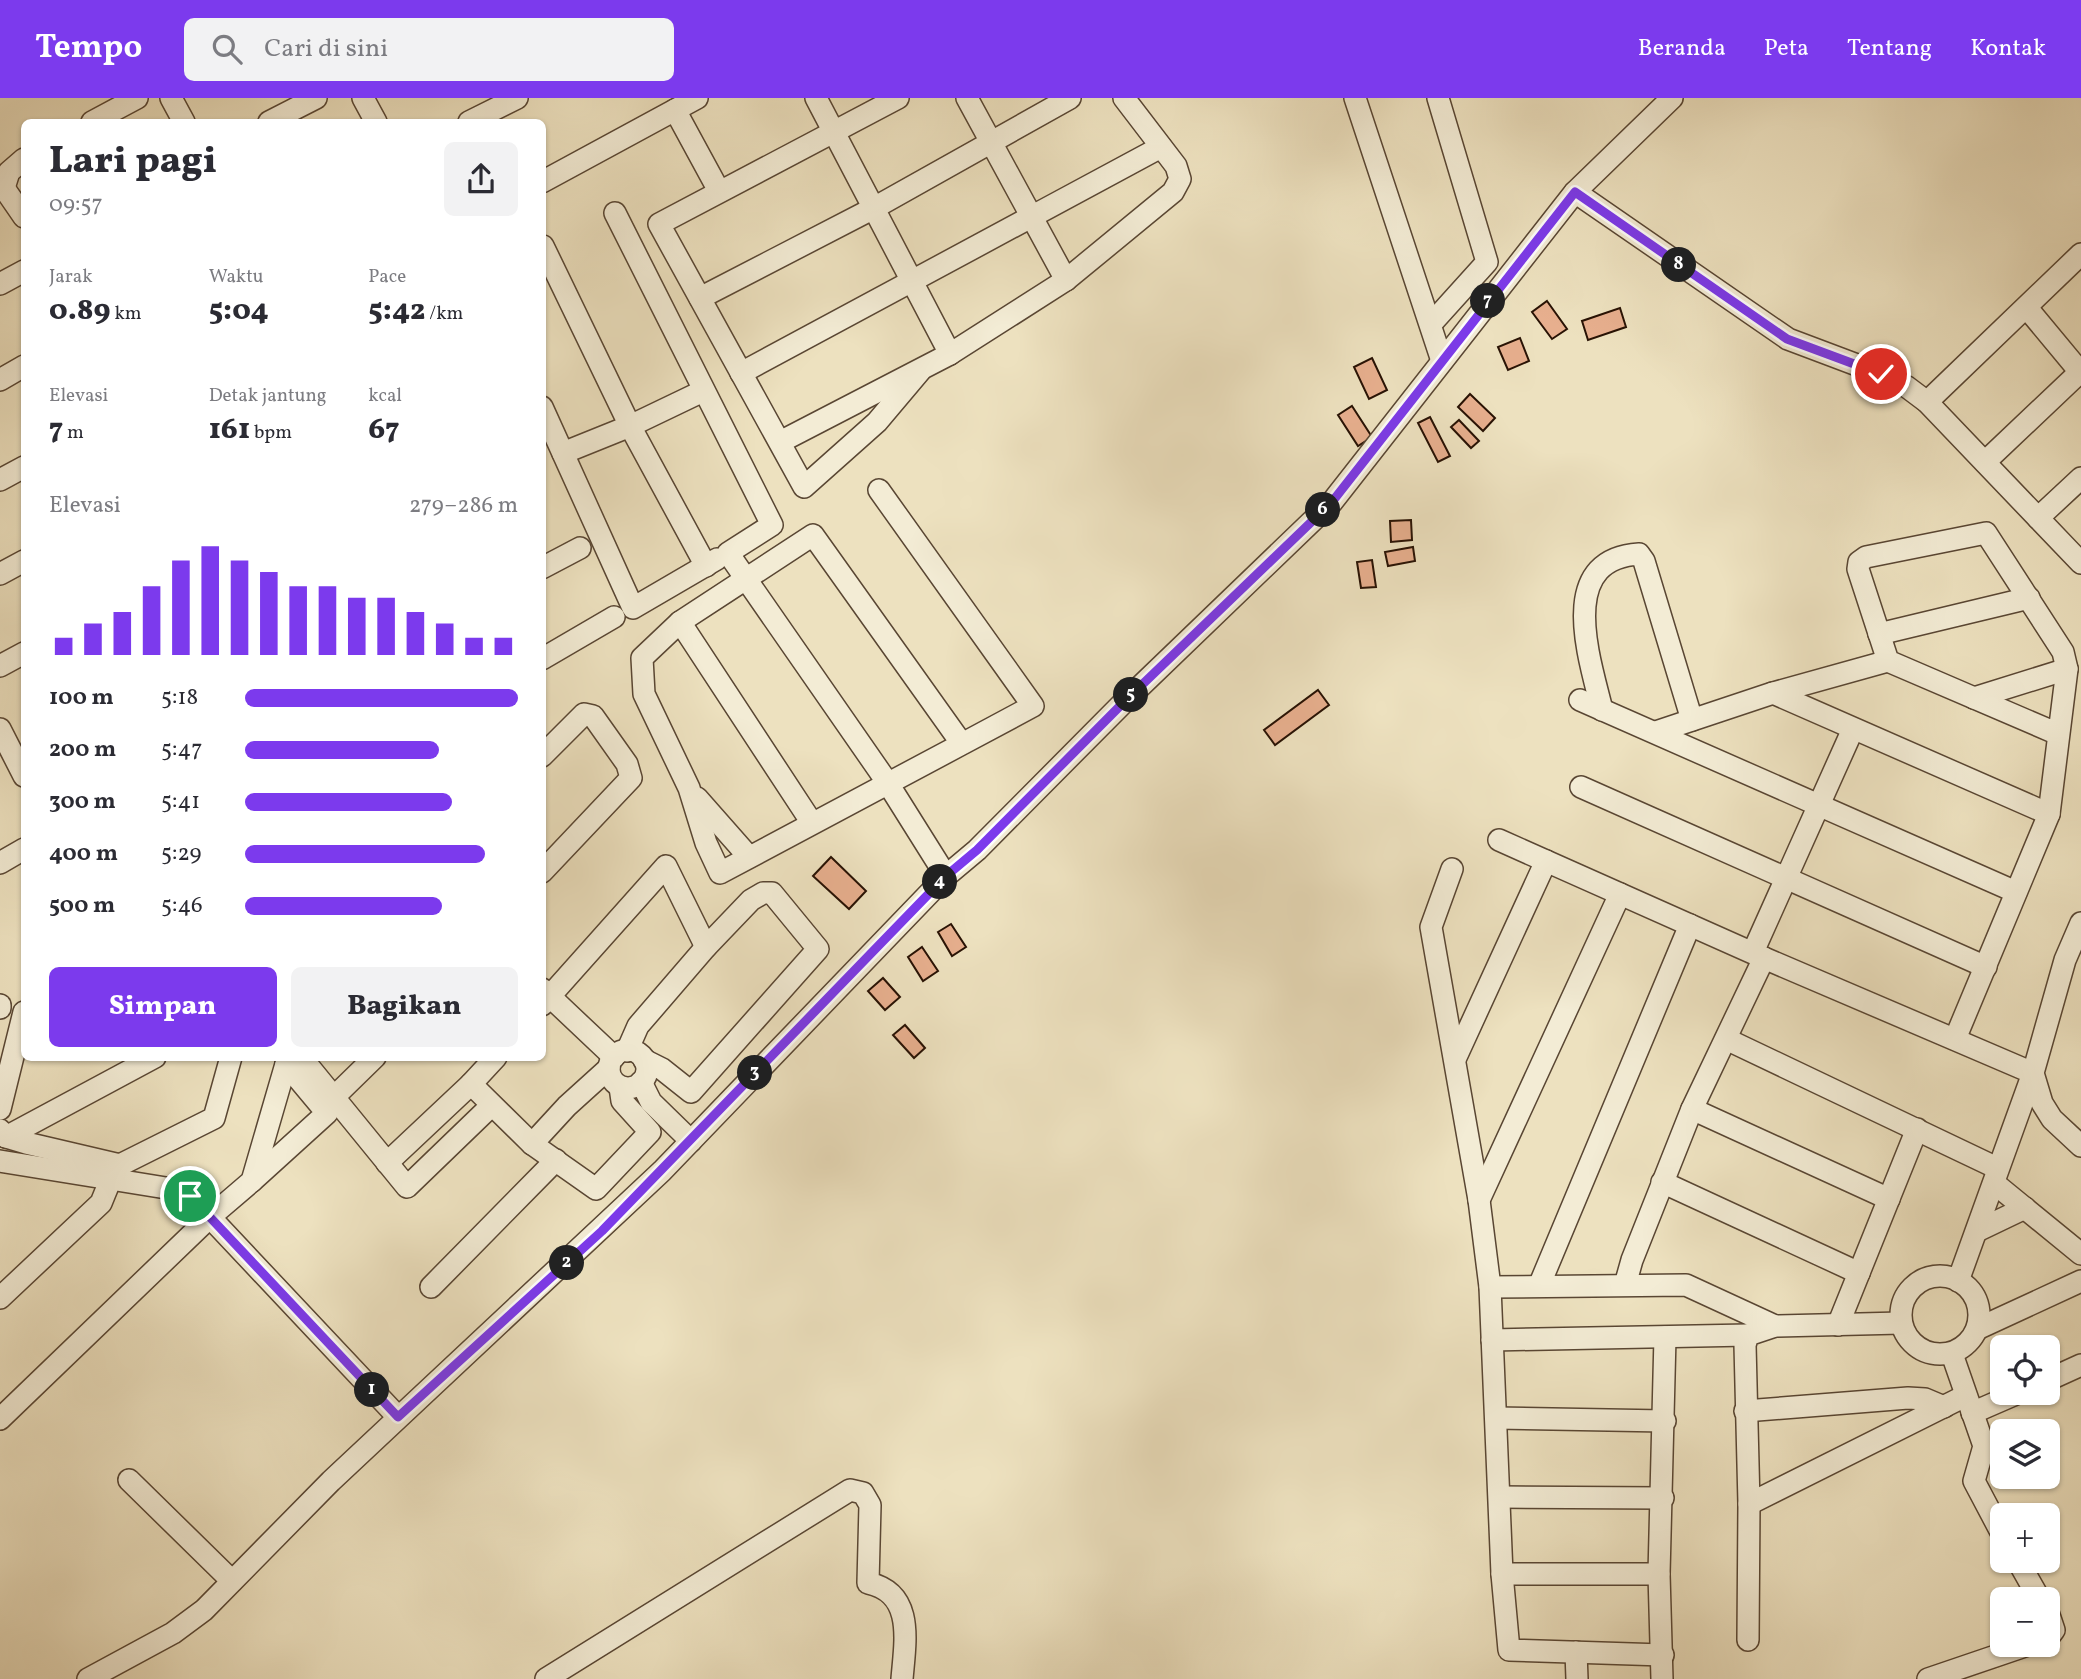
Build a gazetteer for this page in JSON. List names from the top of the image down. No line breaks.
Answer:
{"page":{"header":"Tempo","search":"Cari di sini","nav":["Beranda","Peta","Tentang","Kontak"],"heading":["Lari pagi","09:57"],"stats":[["Jarak","0.89 km"],["Waktu","5:04"],["Pace","5:42 /km"],["Elevasi","7 m"],["Detak jantung","161 bpm"],["kcal","67"]],"pins":["8","7","6","5","4","3","2","1"],"chart":["Elevasi","279–286 m"],"list":[{"name":"100 m","note":"5:18"},{"name":"200 m","note":"5:47"},{"name":"300 m","note":"5:41"},{"name":"400 m","note":"5:29"},{"name":"500 m","note":"5:46"}],"buttons":["Simpan","Bagikan"],"map_buttons":["+","−"]}}
